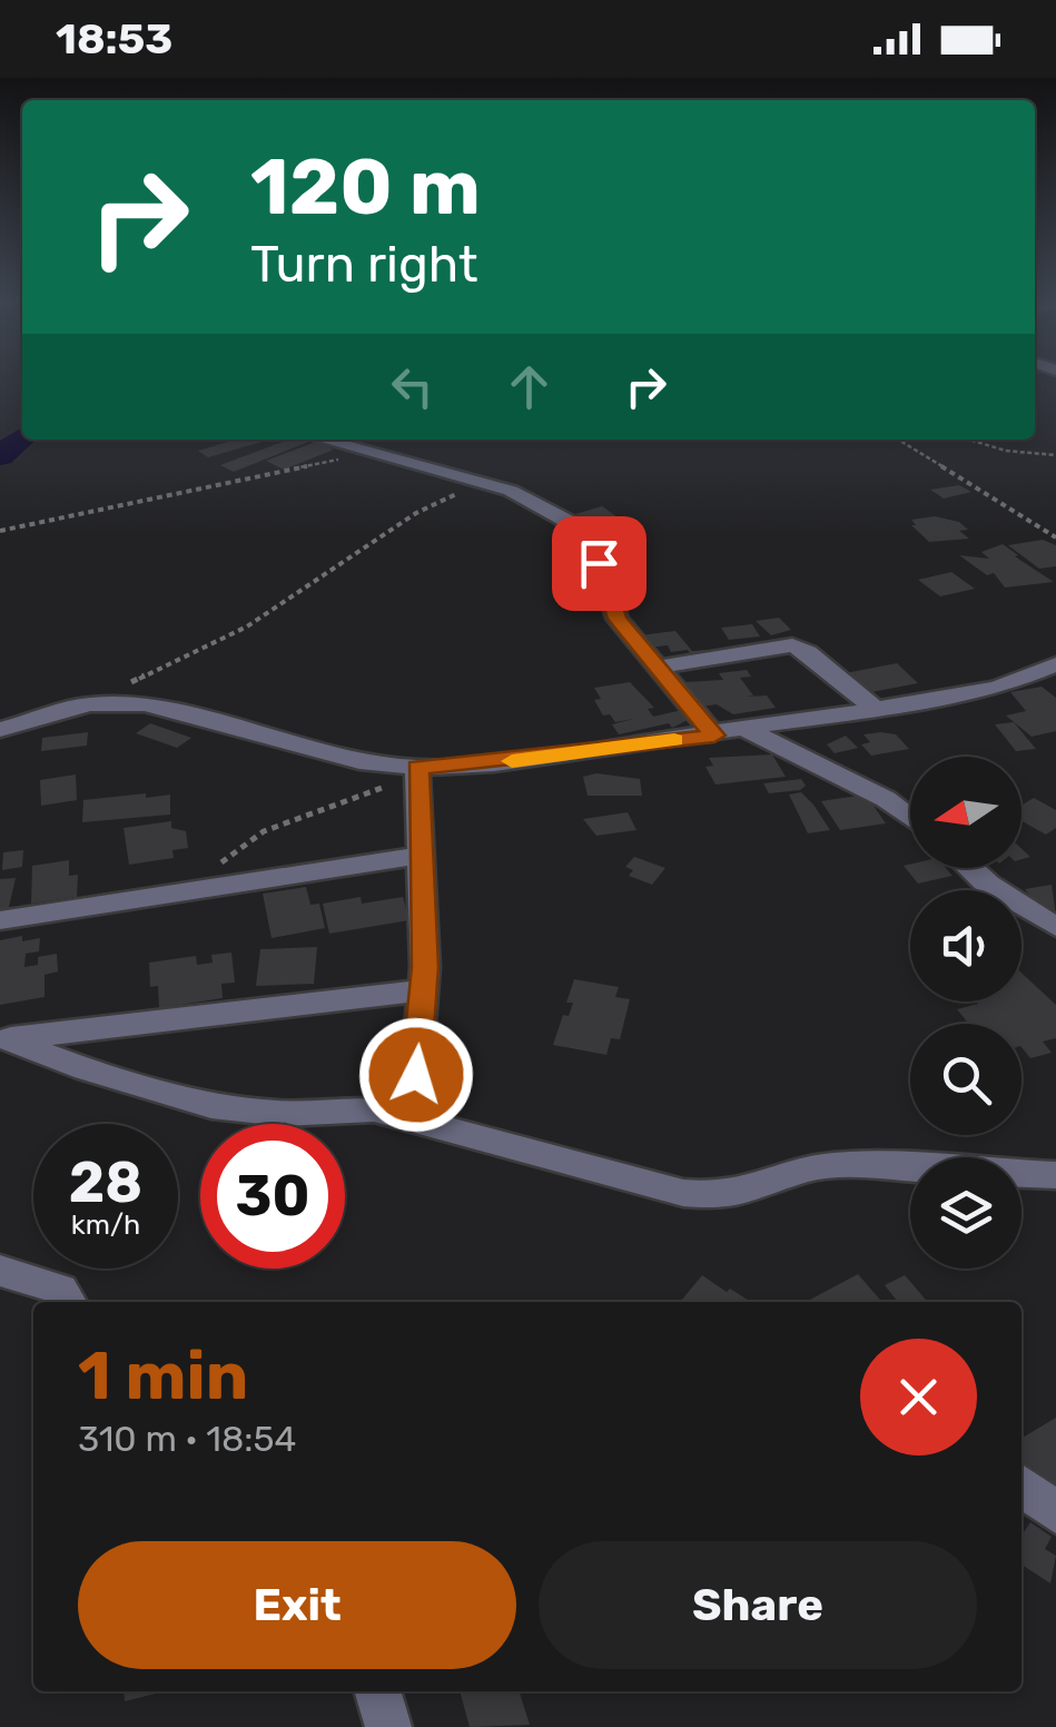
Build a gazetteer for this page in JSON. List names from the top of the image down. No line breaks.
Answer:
{"north":"left","page":{"status":"18:53","turn":["120 m","Turn right"],"speed":"28 km/h","limit":"30","heading":["1 min","310 m · 18:54"],"buttons":["Exit","Share"]}}
